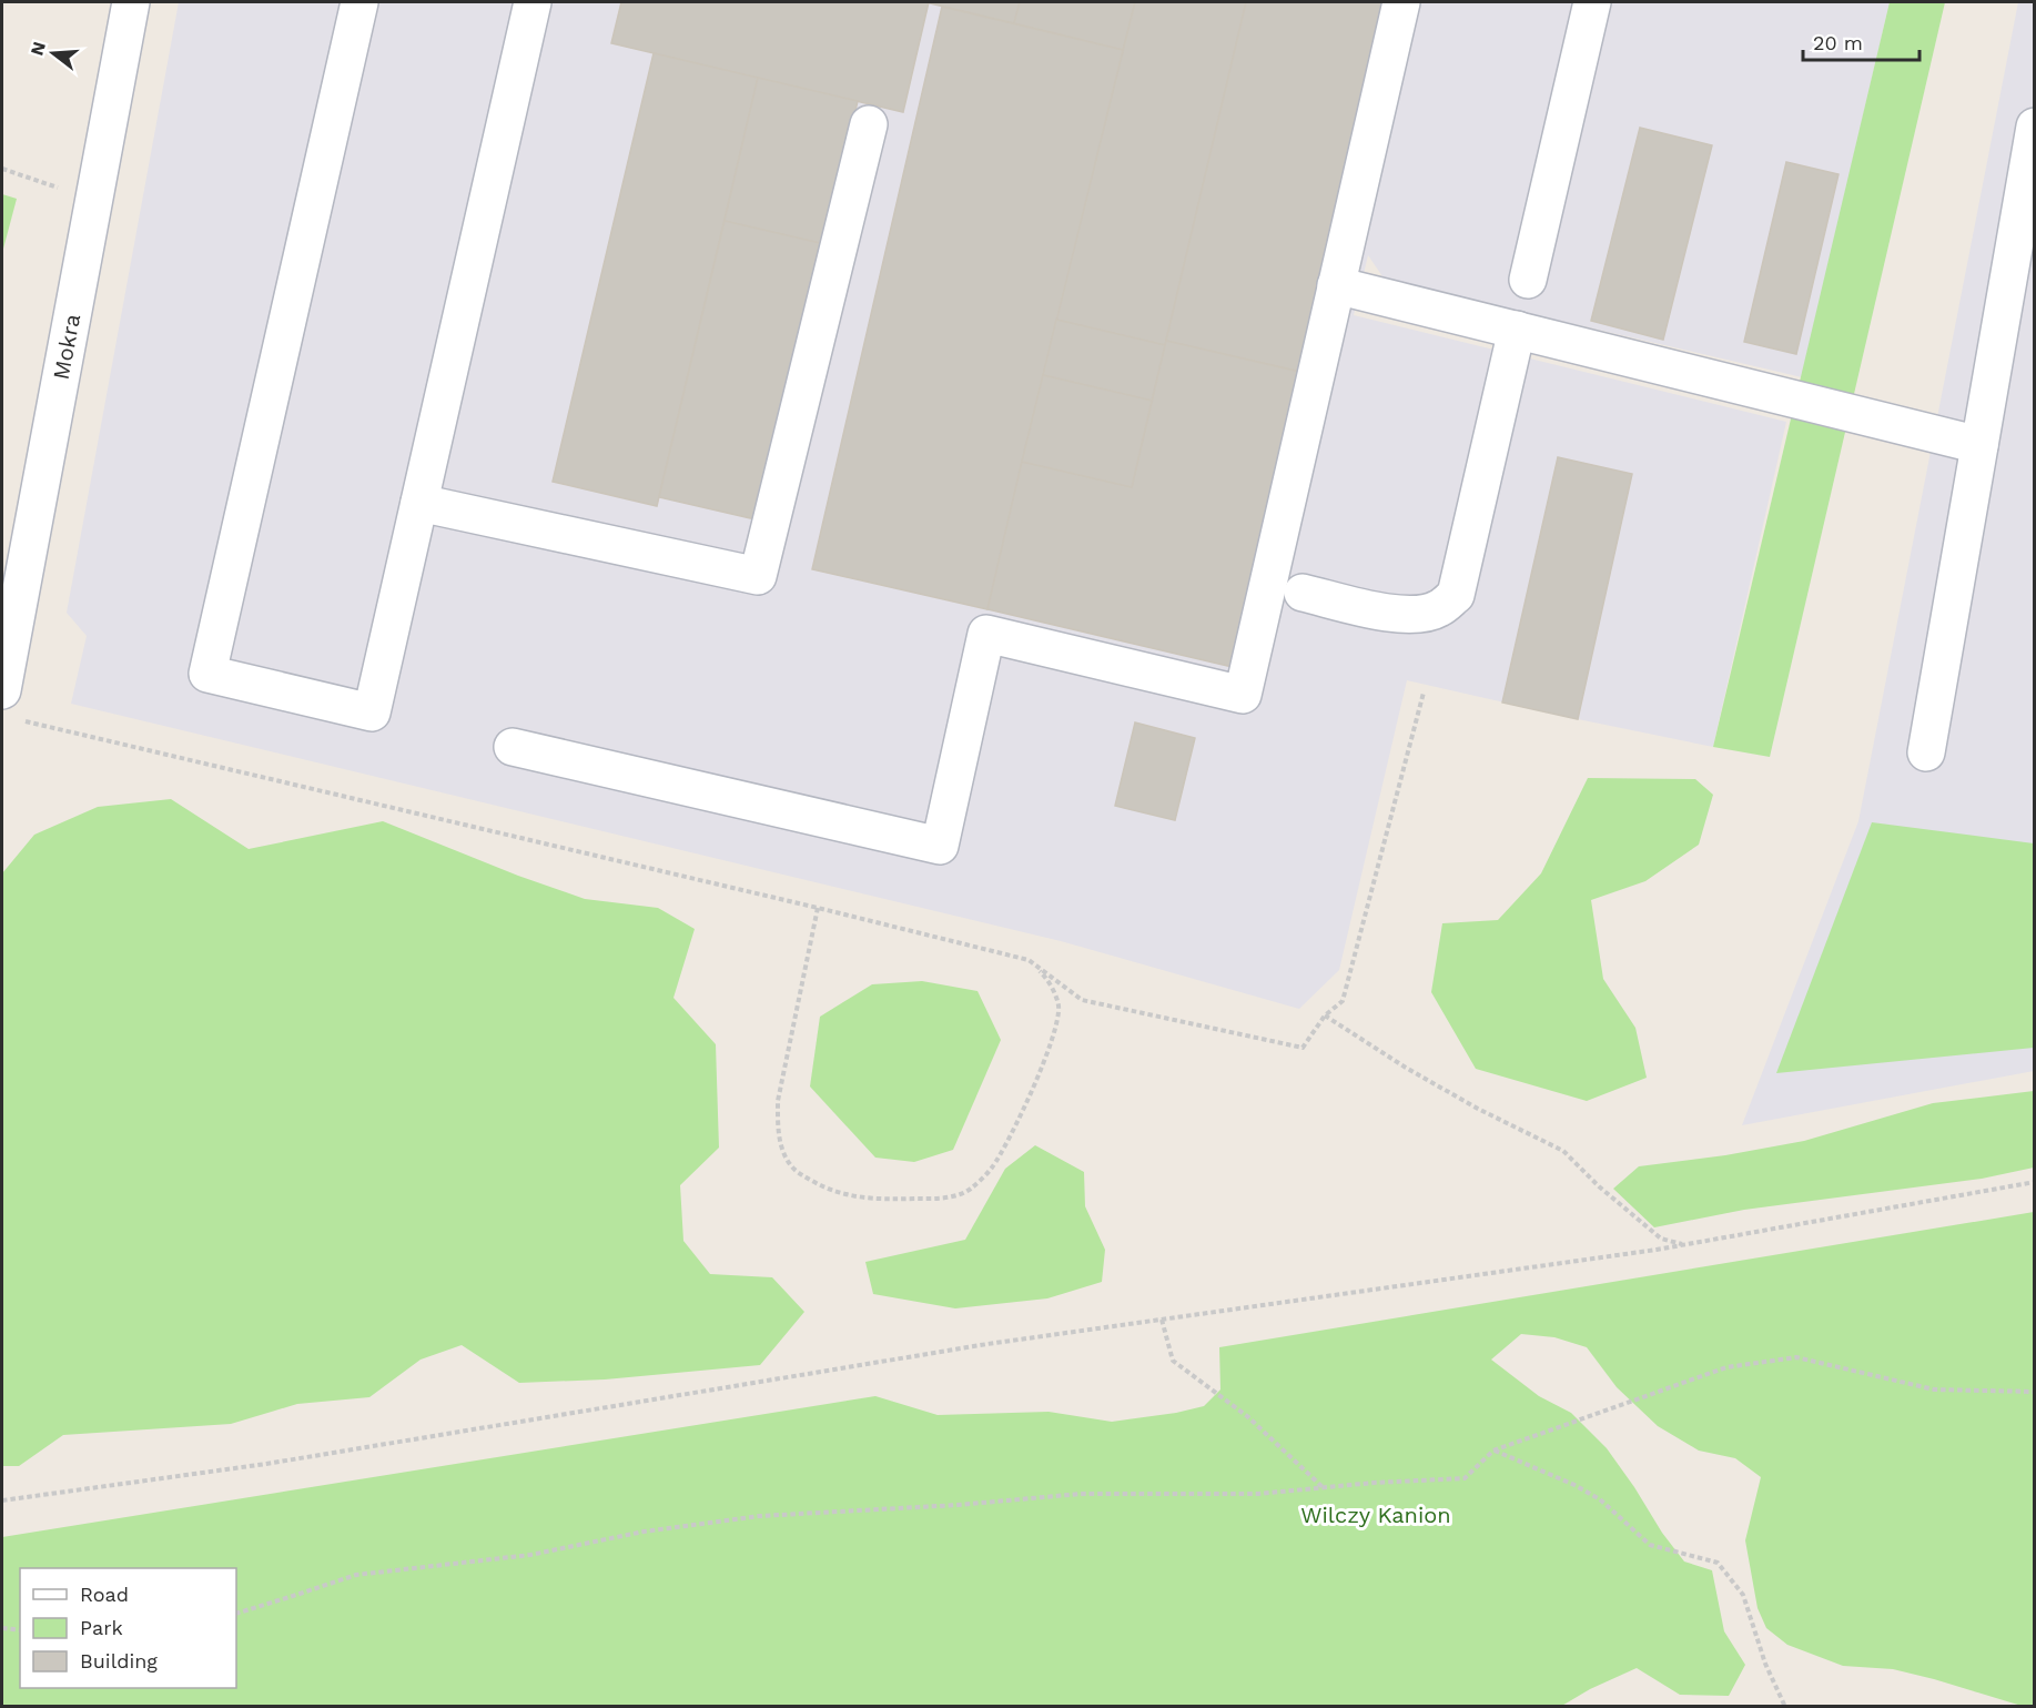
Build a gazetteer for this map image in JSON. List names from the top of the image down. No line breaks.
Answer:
{"streets":{"street":["Mokra"]},"parks":["Wilczy Kanion"],"legend":["Road","Park","Building"],"scale_bar":"20 m","north":"left"}
